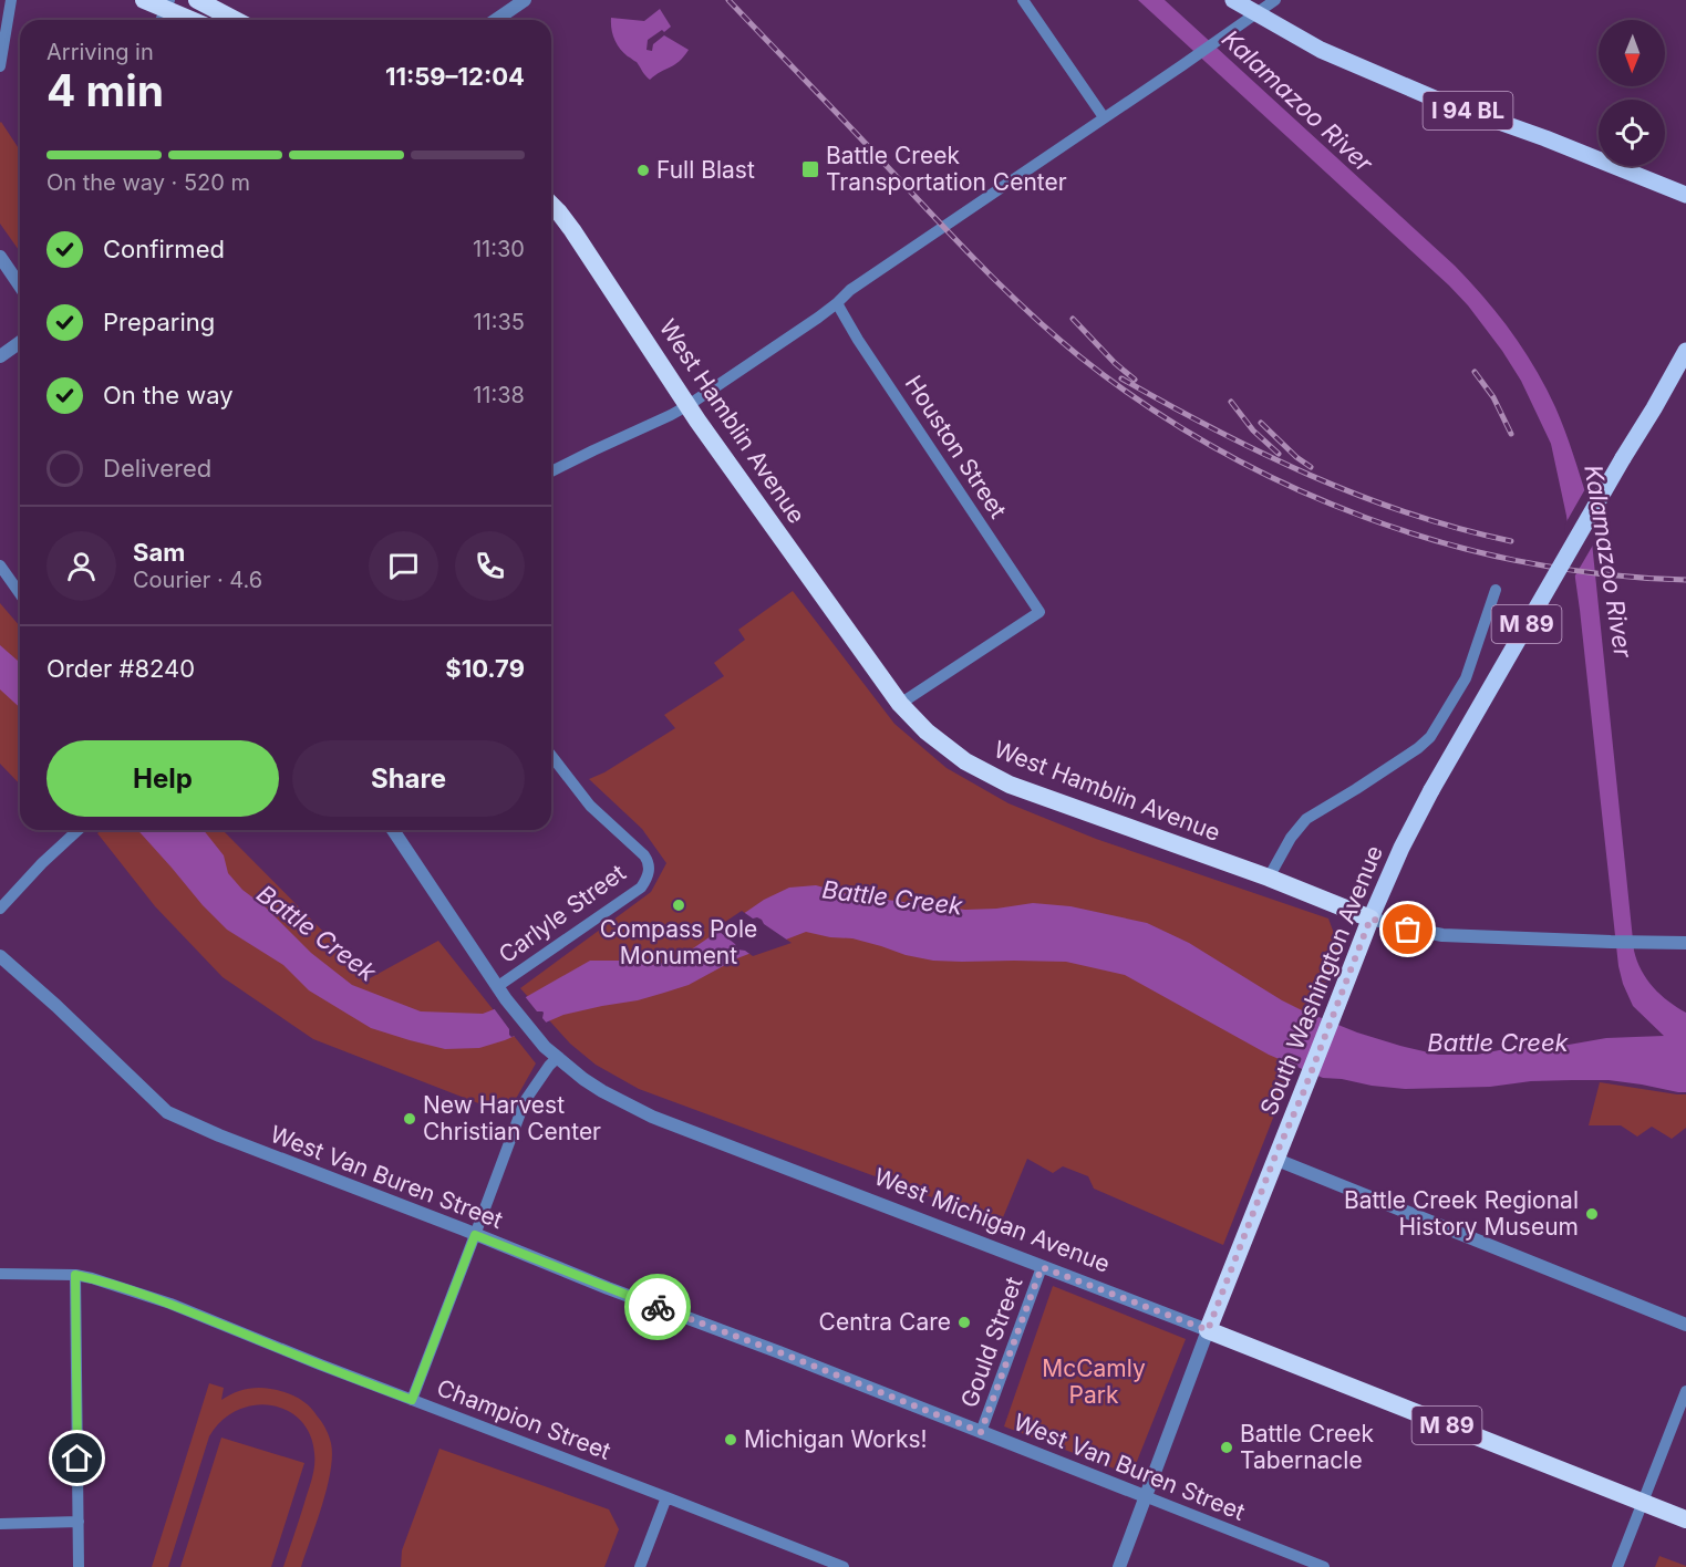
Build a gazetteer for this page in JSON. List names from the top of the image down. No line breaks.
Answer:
{"streets":{"highway":["West Hamblin Avenue","M 89","South Washington Avenue","West Michigan Avenue"],"main road":["I 94 BL"],"street":["Houston Street","Carlyle Street","West Van Buren Street","Gould Street","Champion Street"]},"crossings":[["West Hamblin Avenue","Houston Street"],["West Hamblin Avenue","South Washington Avenue"],["Carlyle Street","West Michigan Avenue"],["South Washington Avenue","West Michigan Avenue"],["West Van Buren Street","Gould Street"],["West Michigan Avenue","Gould Street"]],"water":["Kalamazoo River","Battle Creek"],"parks":["McCamly Park"],"places":{"transit":["Battle Creek Transportation Center"],"other":["Full Blast","Compass Pole Monument","New Harvest Christian Center","Battle Creek Regional History Museum","Centra Care","Michigan Works!","Battle Creek Tabernacle"]},"north":"bottom","page":{"heading":["4 min","Arriving in","11:59–12:04"],"panel":["Sam","Courier · 4.6","Order #8240","$10.79"],"bar":"On the way · 520 m","list":[["Confirmed","11:30"],["Preparing","11:35"],["On the way","11:38"],"Delivered"],"buttons":["Help","Share"]}}
